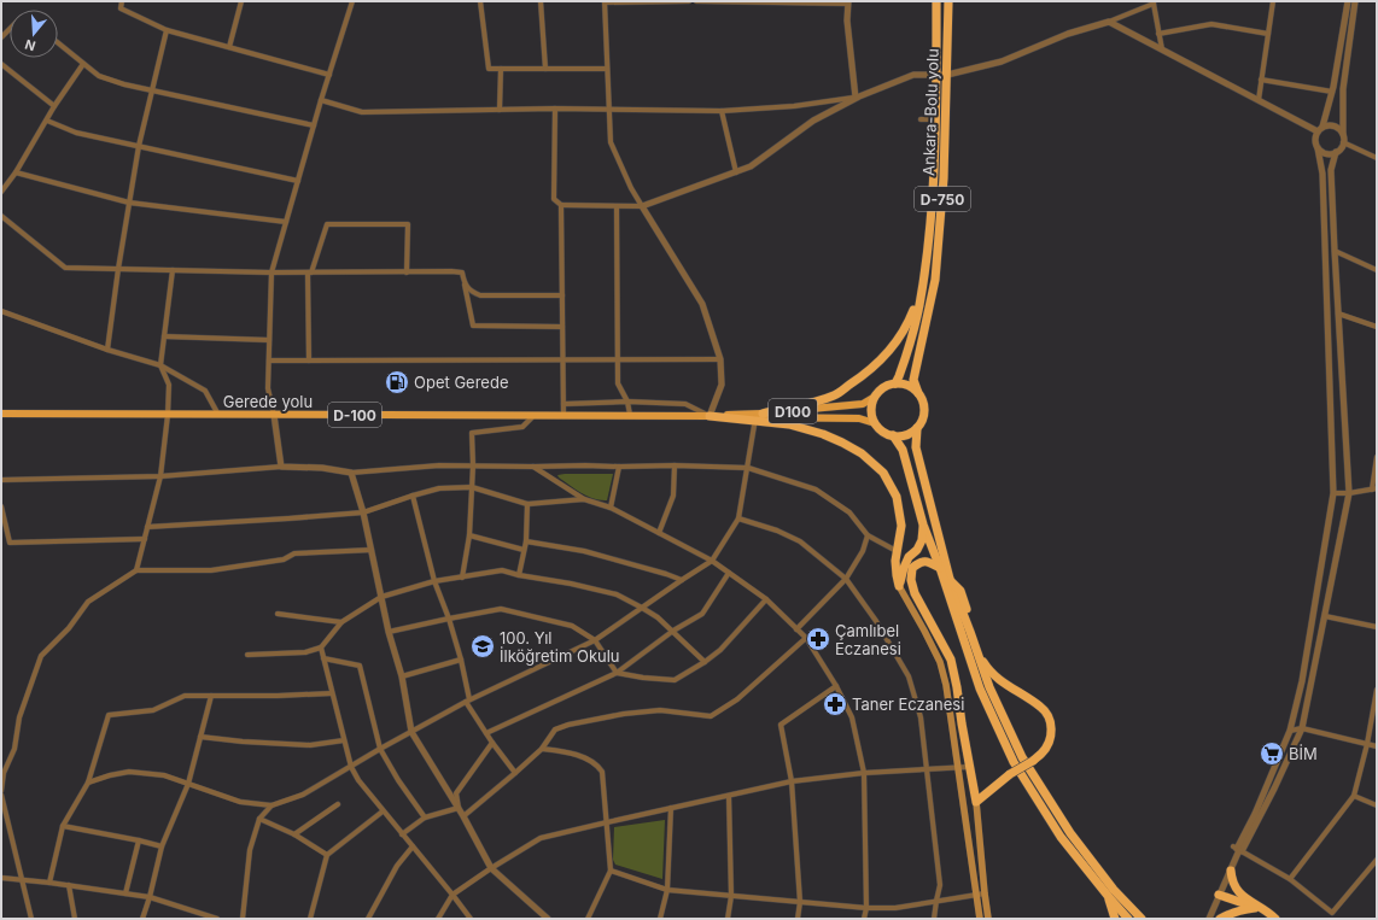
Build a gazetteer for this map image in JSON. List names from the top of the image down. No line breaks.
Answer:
{"streets":{"highway":["Ankara-Bolu yolu","D-750","D100"],"main road":["Gerede yolu","D-100"]},"crossings":[["Ankara-Bolu yolu","D100"]],"places":{"fuel station":["Opet Gerede"],"pharmacy":["Çamlıbel Eczanesi","Taner Eczanesi"],"school or university":["100. Yıl İlköğretim Okulu"],"supermarket":["BİM"]},"north":"bottom"}
